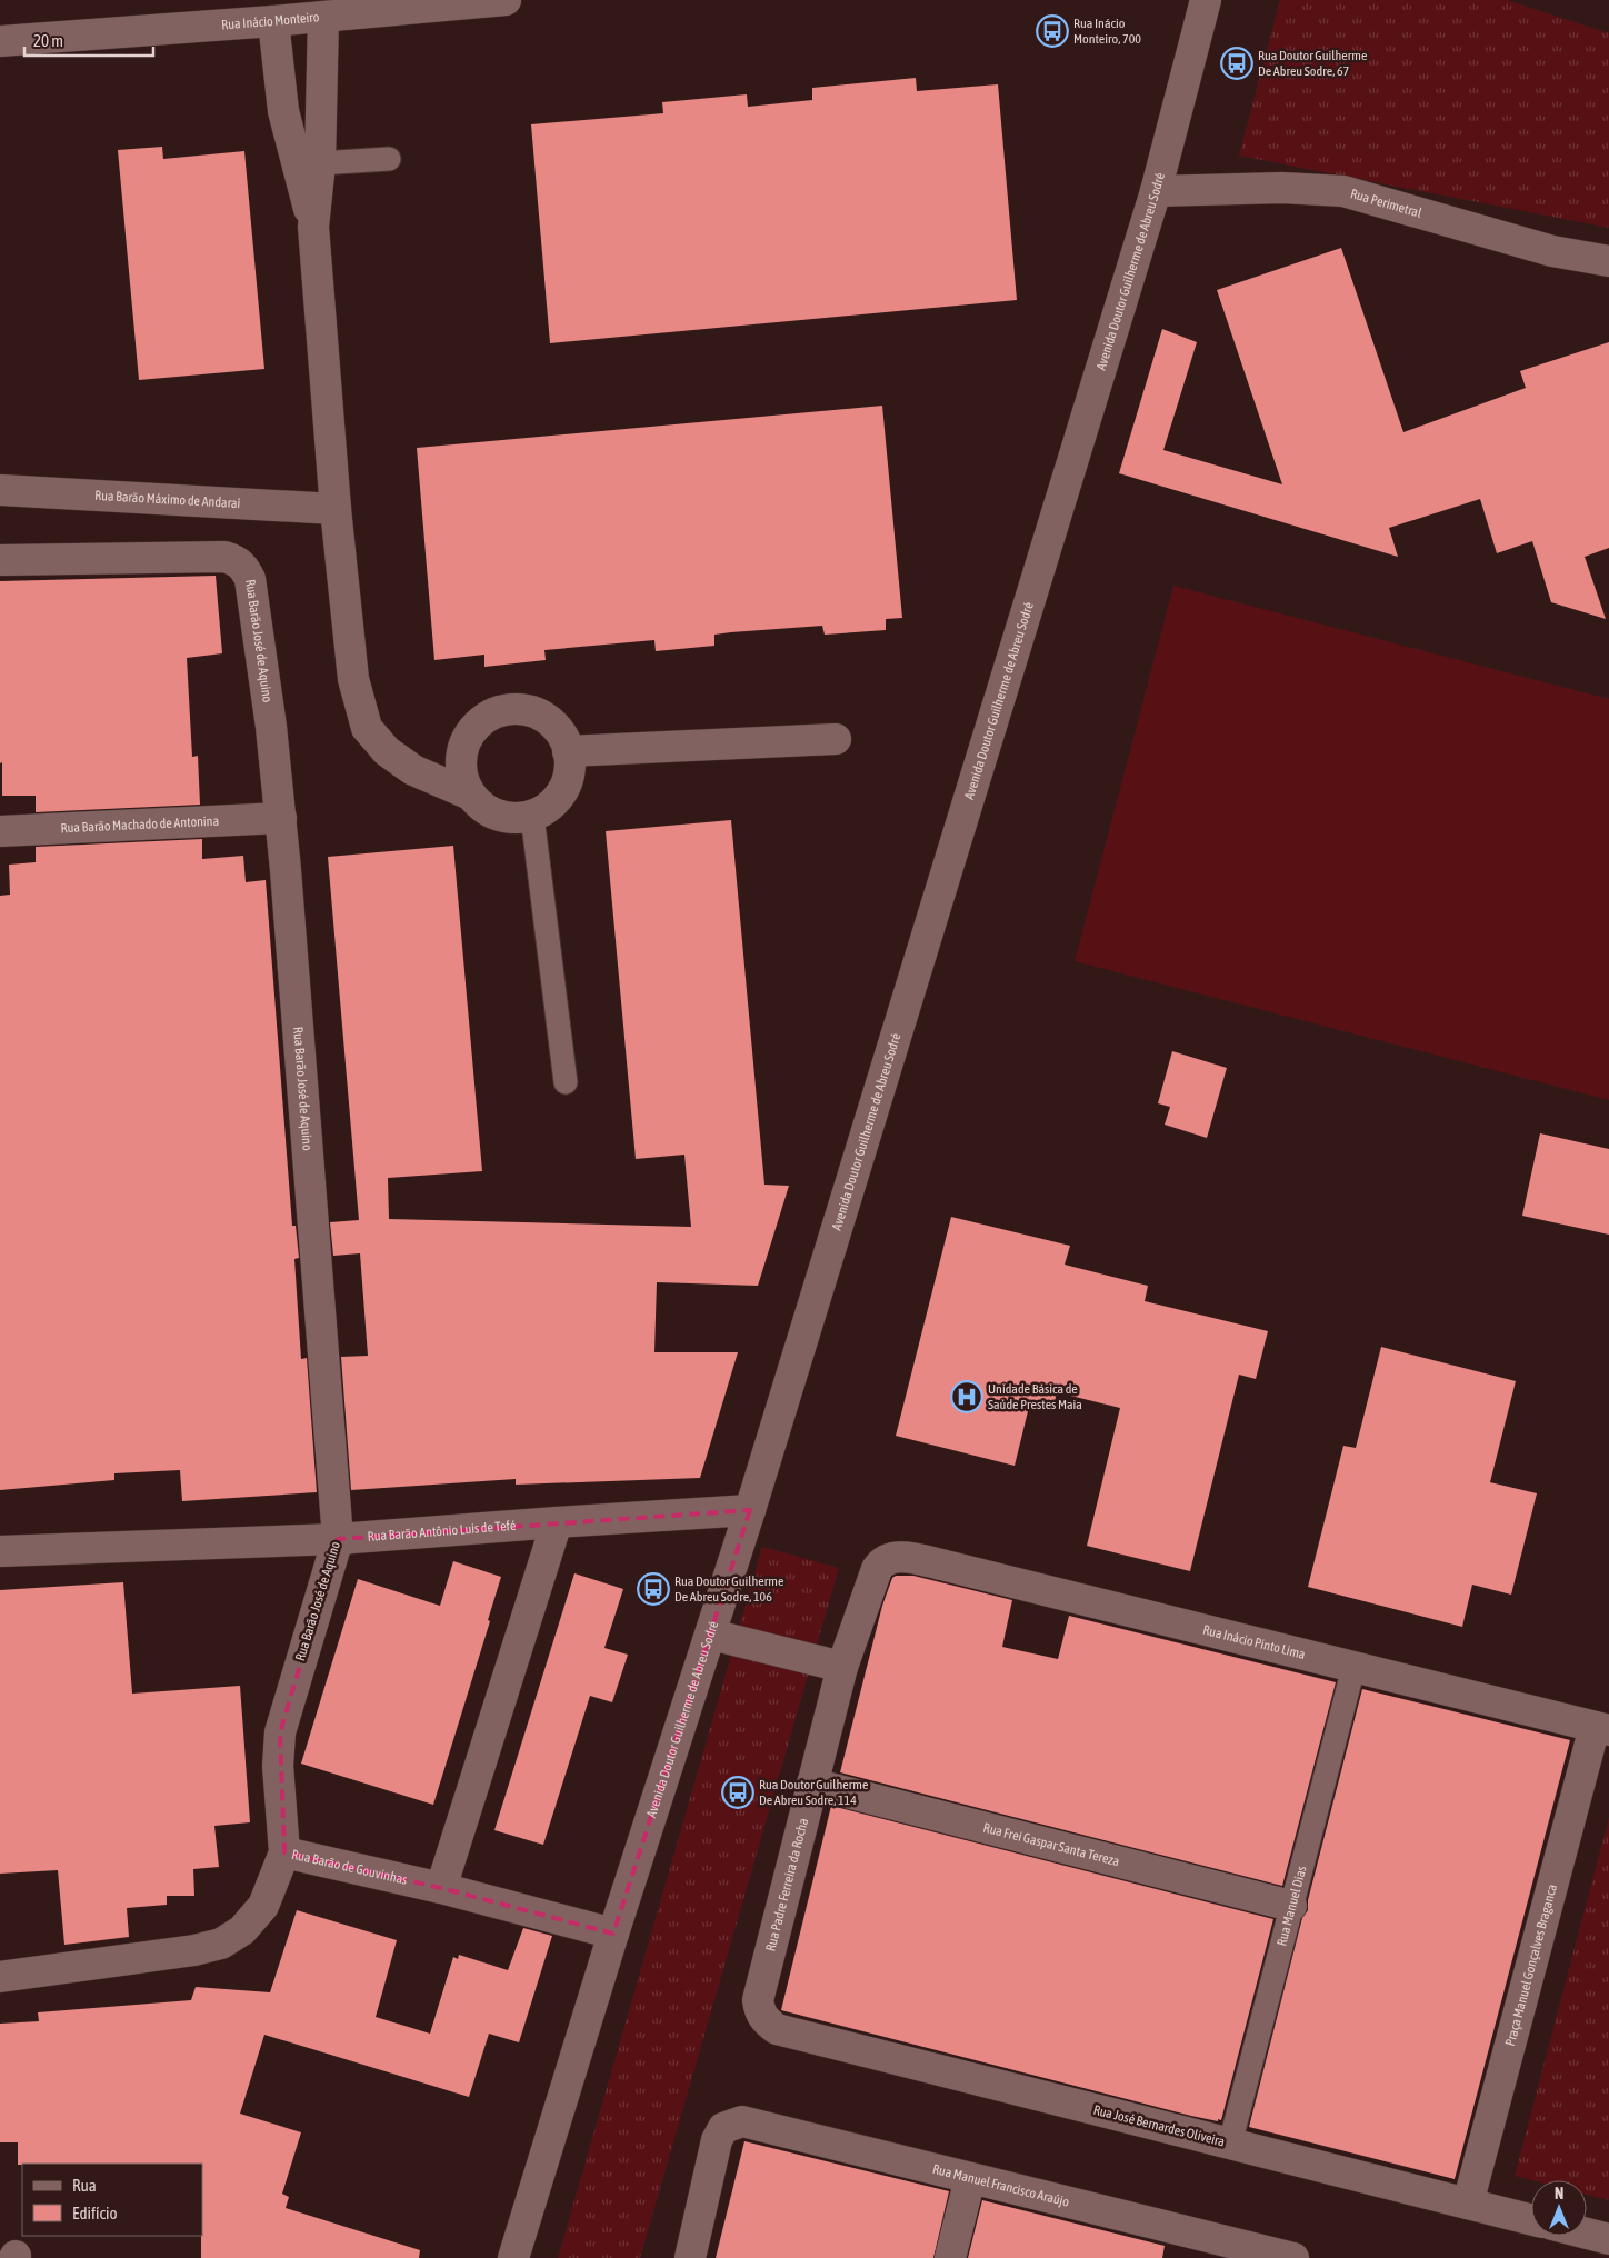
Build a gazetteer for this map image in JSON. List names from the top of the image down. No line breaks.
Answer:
{"streets":{"street":["Rua Inácio Monteiro","Rua Perimetral","Avenida Doutor Guilherme de Abreu Sodré","Rua Barão Máximo de Andaraí","Rua Barão José de Aquino","Rua Barão Machado de Antonina","Rua Barão Antônio Luis de Tefé","Rua Inácio Pinto Lima","Rua Frei Gaspar Santa Tereza","Rua Barão de Gouvinhas","Rua Padre Ferreira da Rocha","Praça Manuel Gonçalves Braganca","Rua José Bernardes Oliveira","Rua Manuel Francisco Araújo"],"lane":["Rua Manuel Dias"]},"crossings":[["Rua Perimetral","Avenida Doutor Guilherme de Abreu Sodré"],["Avenida Doutor Guilherme de Abreu Sodré","Rua Barão Antônio Luis de Tefé"],["Avenida Doutor Guilherme de Abreu Sodré","Rua Barão de Gouvinhas"],["Rua Barão José de Aquino","Rua Barão Machado de Antonina"],["Rua Barão José de Aquino","Rua Barão Antônio Luis de Tefé"],["Rua Barão José de Aquino","Rua Barão de Gouvinhas"],["Rua Inácio Pinto Lima","Rua Padre Ferreira da Rocha"],["Rua Inácio Pinto Lima","Rua Manuel Dias"],["Rua Inácio Pinto Lima","Praça Manuel Gonçalves Braganca"],["Rua Frei Gaspar Santa Tereza","Rua Padre Ferreira da Rocha"],["Rua Frei Gaspar Santa Tereza","Rua Manuel Dias"],["Rua Padre Ferreira da Rocha","Rua José Bernardes Oliveira"],["Rua Manuel Dias","Rua José Bernardes Oliveira"],["Praça Manuel Gonçalves Braganca","Rua José Bernardes Oliveira"]],"places":{"bus stop":["Rua Inácio Monteiro, 700","Rua Doutor Guilherme De Abreu Sodre, 67","Rua Doutor Guilherme De Abreu Sodre, 106","Rua Doutor Guilherme De Abreu Sodre, 114"],"hospital":["Unidade Básica de Saúde Prestes Maia"]},"legend":["Rua","Edifício"],"scale_bar":"20 m","north":"top"}
